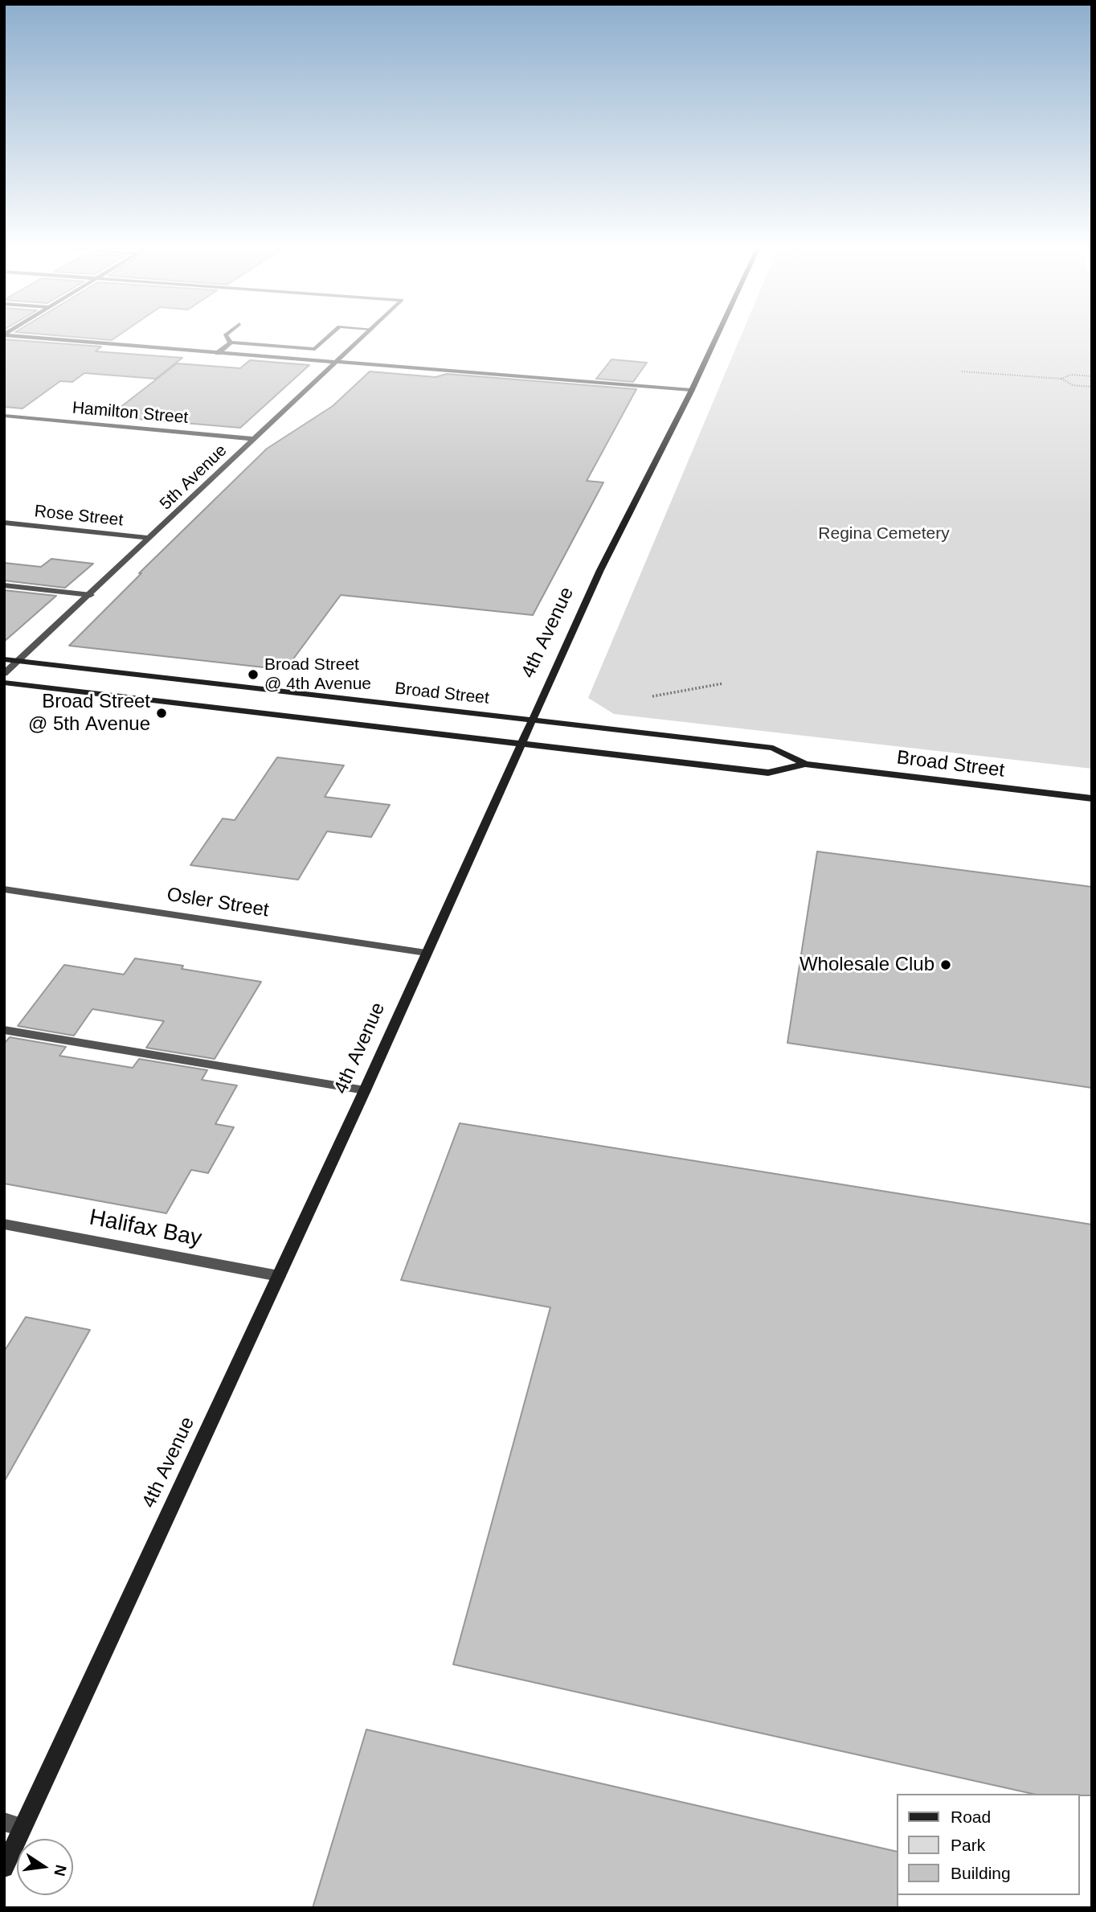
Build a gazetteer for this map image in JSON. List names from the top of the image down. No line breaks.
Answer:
{"streets":{"main road":["4th Avenue","Broad Street"],"street":["Hamilton Street","5th Avenue","Rose Street","Osler Street","Halifax Bay"]},"crossings":[["Hamilton Street","5th Avenue"],["5th Avenue","Rose Street"],["5th Avenue","Broad Street"],["4th Avenue","Broad Street"],["4th Avenue","Osler Street"],["4th Avenue","Halifax Bay"]],"parks":["Regina Cemetery"],"places":["Broad Street @ 4th Avenue","Broad Street @ 5th Avenue","Wholesale Club"],"legend":["Road","Park","Building"],"north":"right"}
